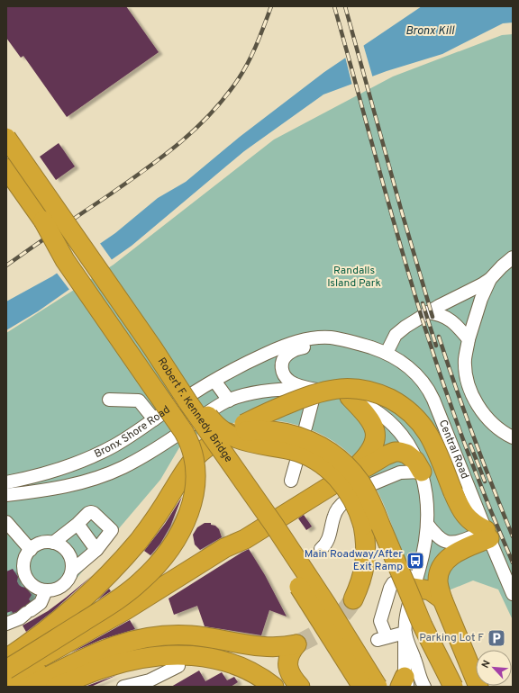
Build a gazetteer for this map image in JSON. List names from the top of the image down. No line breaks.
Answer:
{"streets":{"highway":["Robert F. Kennedy Bridge"],"street":["Bronx Shore Road","Central Road"]},"crossings":[["Bronx Shore Road","Central Road"]],"water":["Bronx Kill"],"parks":["Randalls Island Park"],"places":{"bus stop":["Main Roadway/After Exit Ramp"],"parking":["Parking Lot F"]},"north":"top left"}
